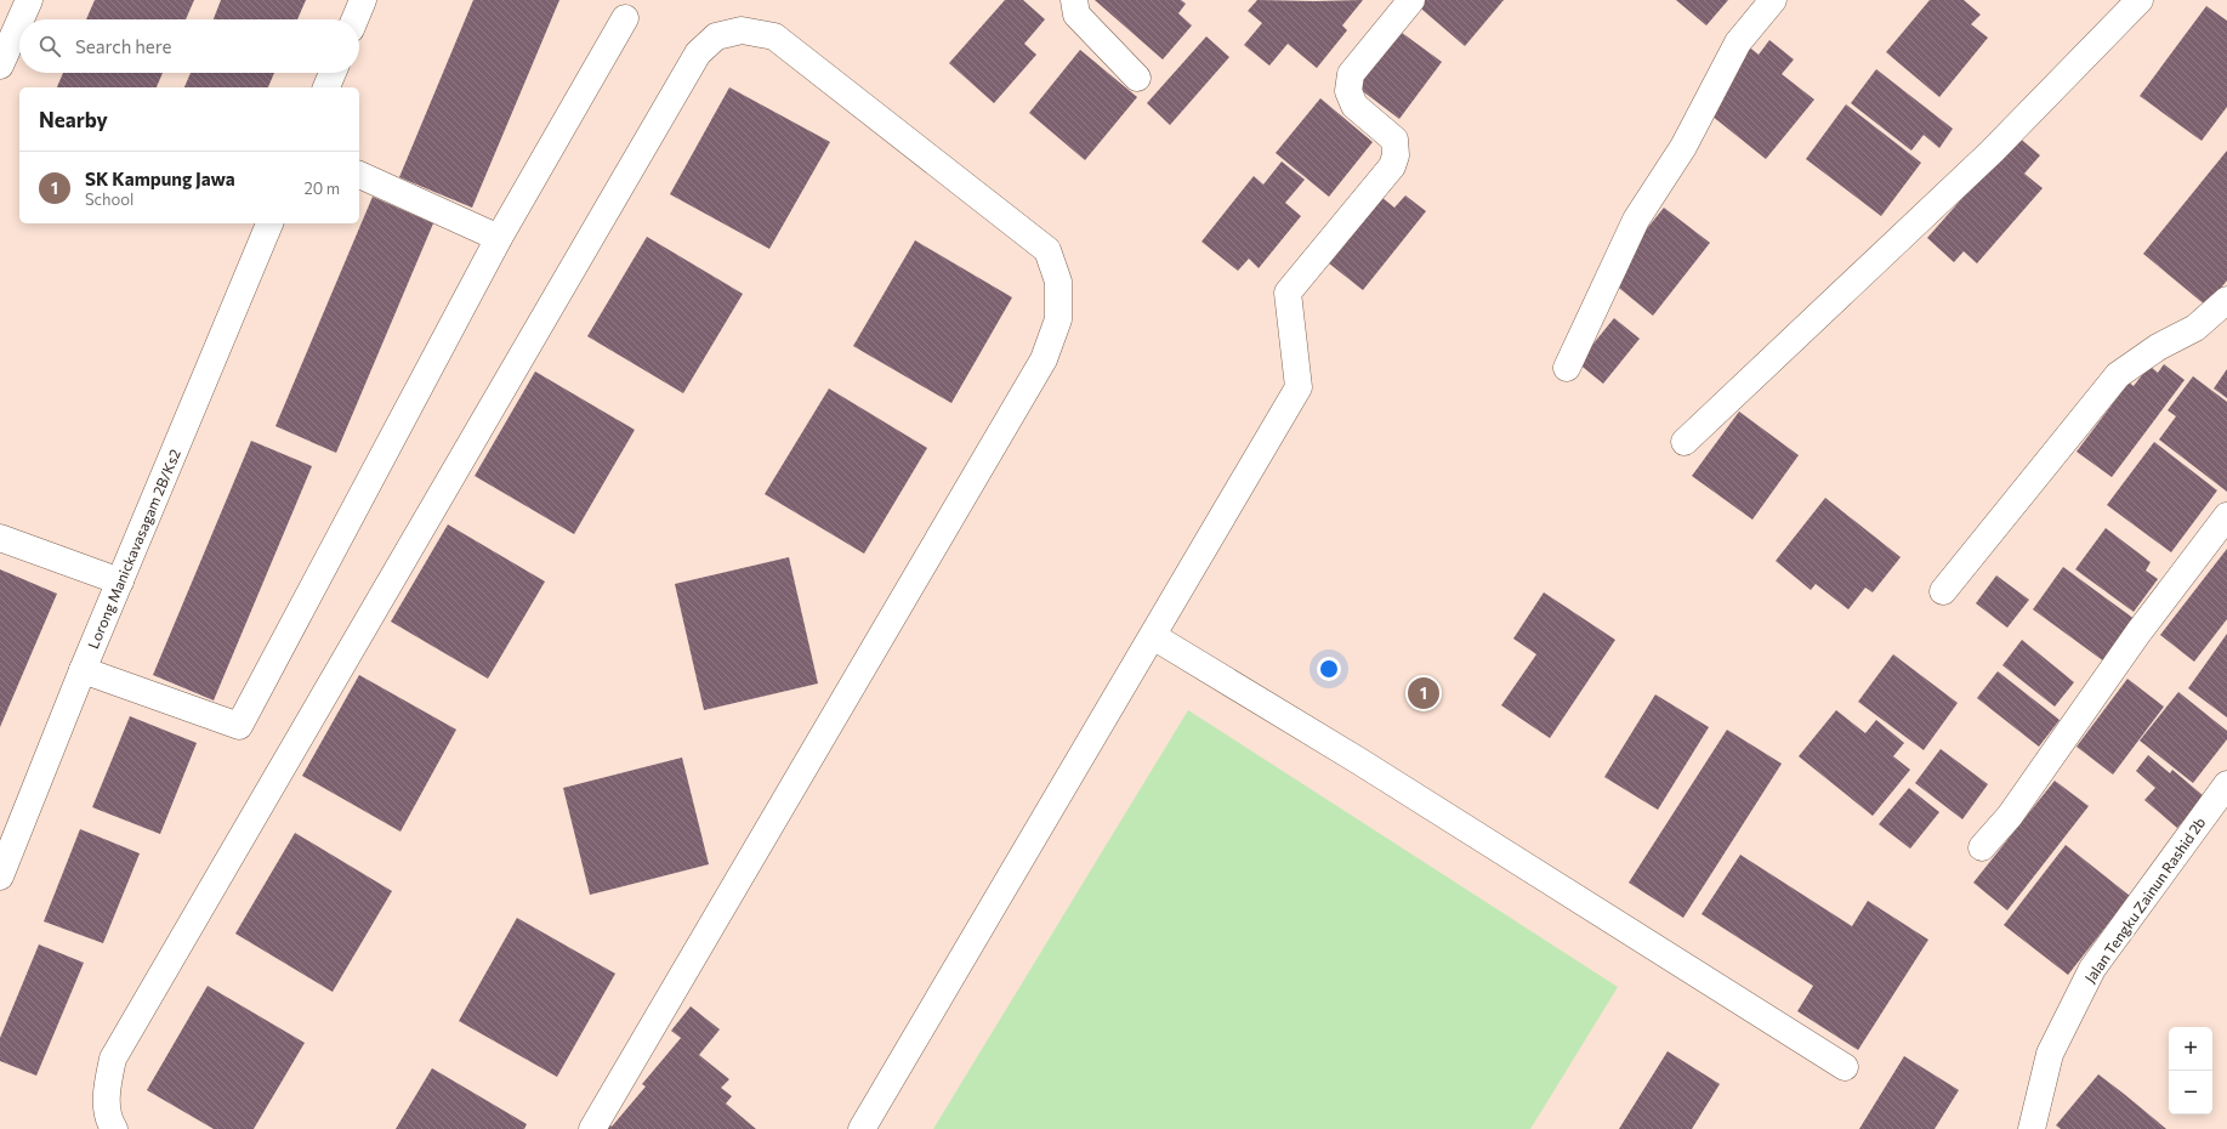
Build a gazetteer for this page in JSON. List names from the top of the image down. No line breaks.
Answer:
{"streets":{"street":["Lorong Manickavasagam 2B/Ks2","Jalan Tengku Zainun Rashid 2b"]},"page":{"search":"Search here","heading":"Nearby","list":[{"mark":"1","name":"SK Kampung Jawa","note":"School","value":"20 m"}],"pins":"1","map_buttons":["+","−"]}}
